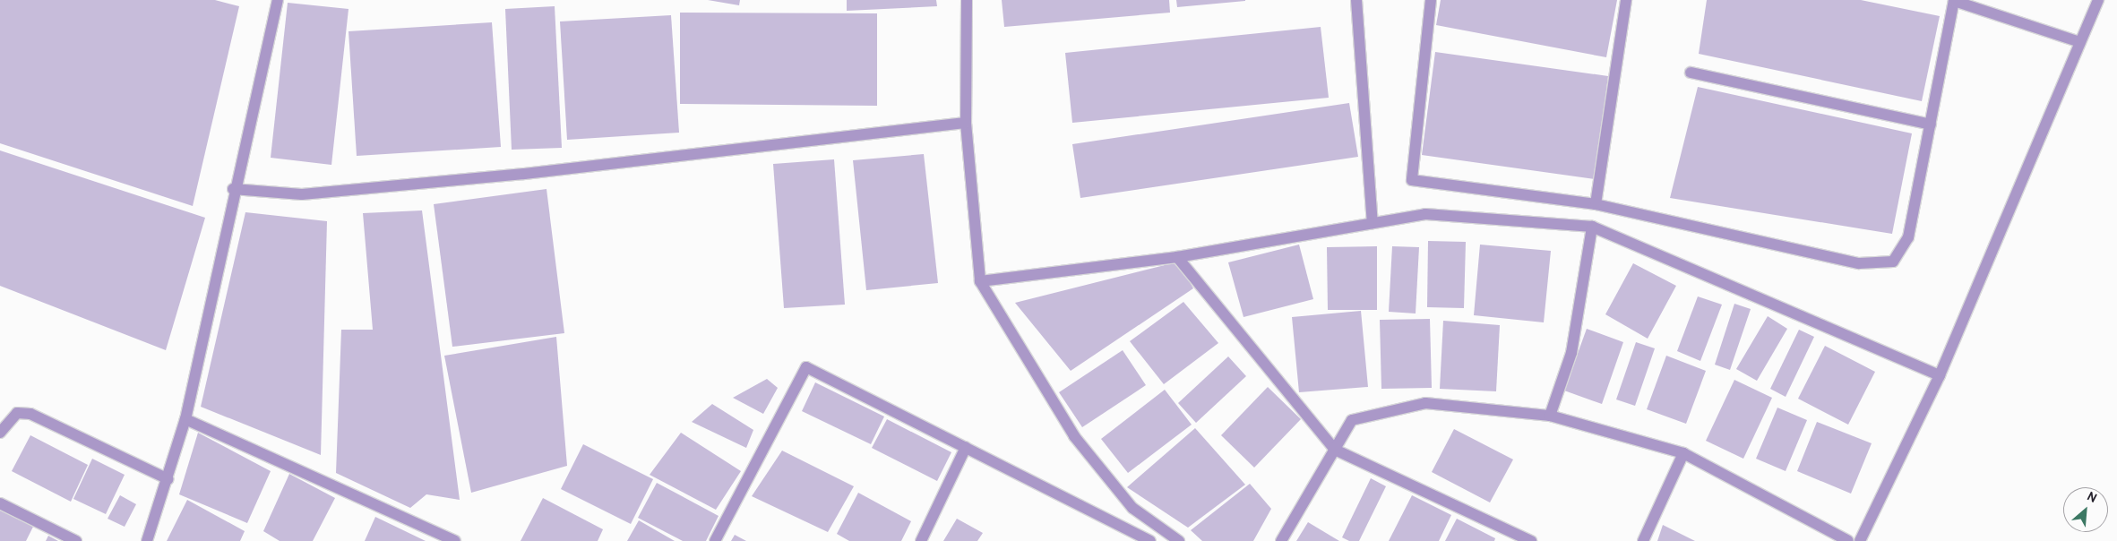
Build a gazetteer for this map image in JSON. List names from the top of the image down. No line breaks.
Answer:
{"north":"top right"}
